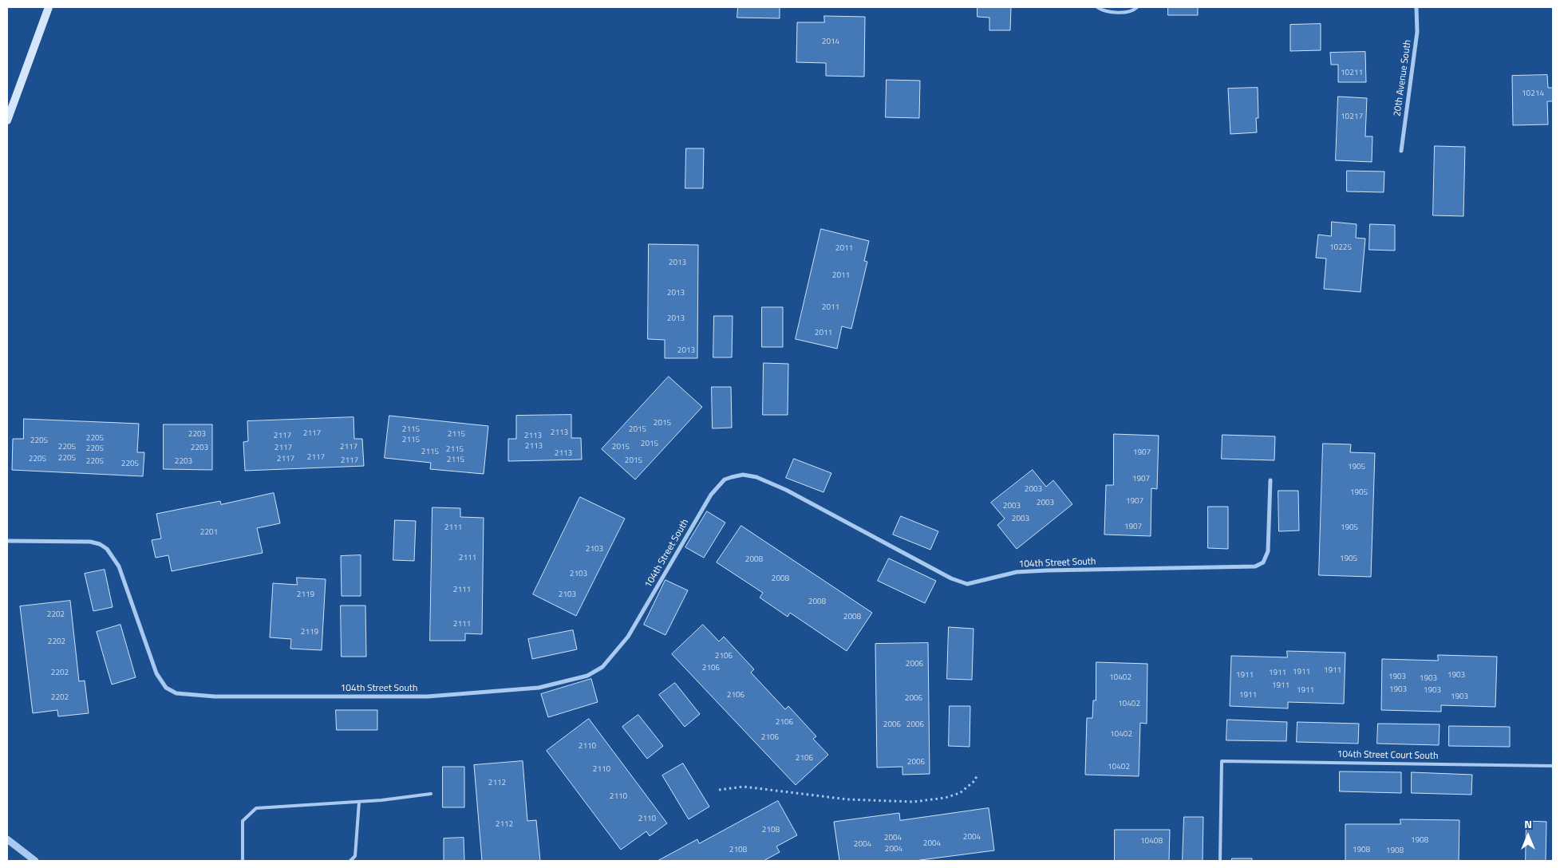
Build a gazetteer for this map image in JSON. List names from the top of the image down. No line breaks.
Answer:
{"streets":{"street":["20th Avenue South","104th Street South"],"lane":["104th Street Court South"]},"house_numbers":["2014","10211","10214","10217","10225","2011","2013","2011","2013","2011","2013","2011","2013","2015","2115","2015","2113","2117","2203","2115","2117","2113","2205","2115","2205","2015","2113","2205","2117","2015","2203","2117","2205","2115","2115","1907","2113","2117","2205","2205","2117","2115","2117","2015","2205","2203","2205","1905","1907","2003","1905","1907","2003","2003","2003","1907","2111","1905","2201","2103","2111","1905","2008","2103","2008","2111","2119","2103","2008","2202","2008","2111","2119","2202","2106","2006","2106","1911","1911","2202","1911","1911","1903","1903","10402","1903","1911","1903","1911","1903","2106","1911","1903","2202","2006","10402","2106","2006","2006","10402","2106","2110","2106","2006","10402","2110","2112","2110","2110","2112","2108","2004","2004","1908","10408","2004","2004","2004","2108","1908","1908"],"north":"top"}
